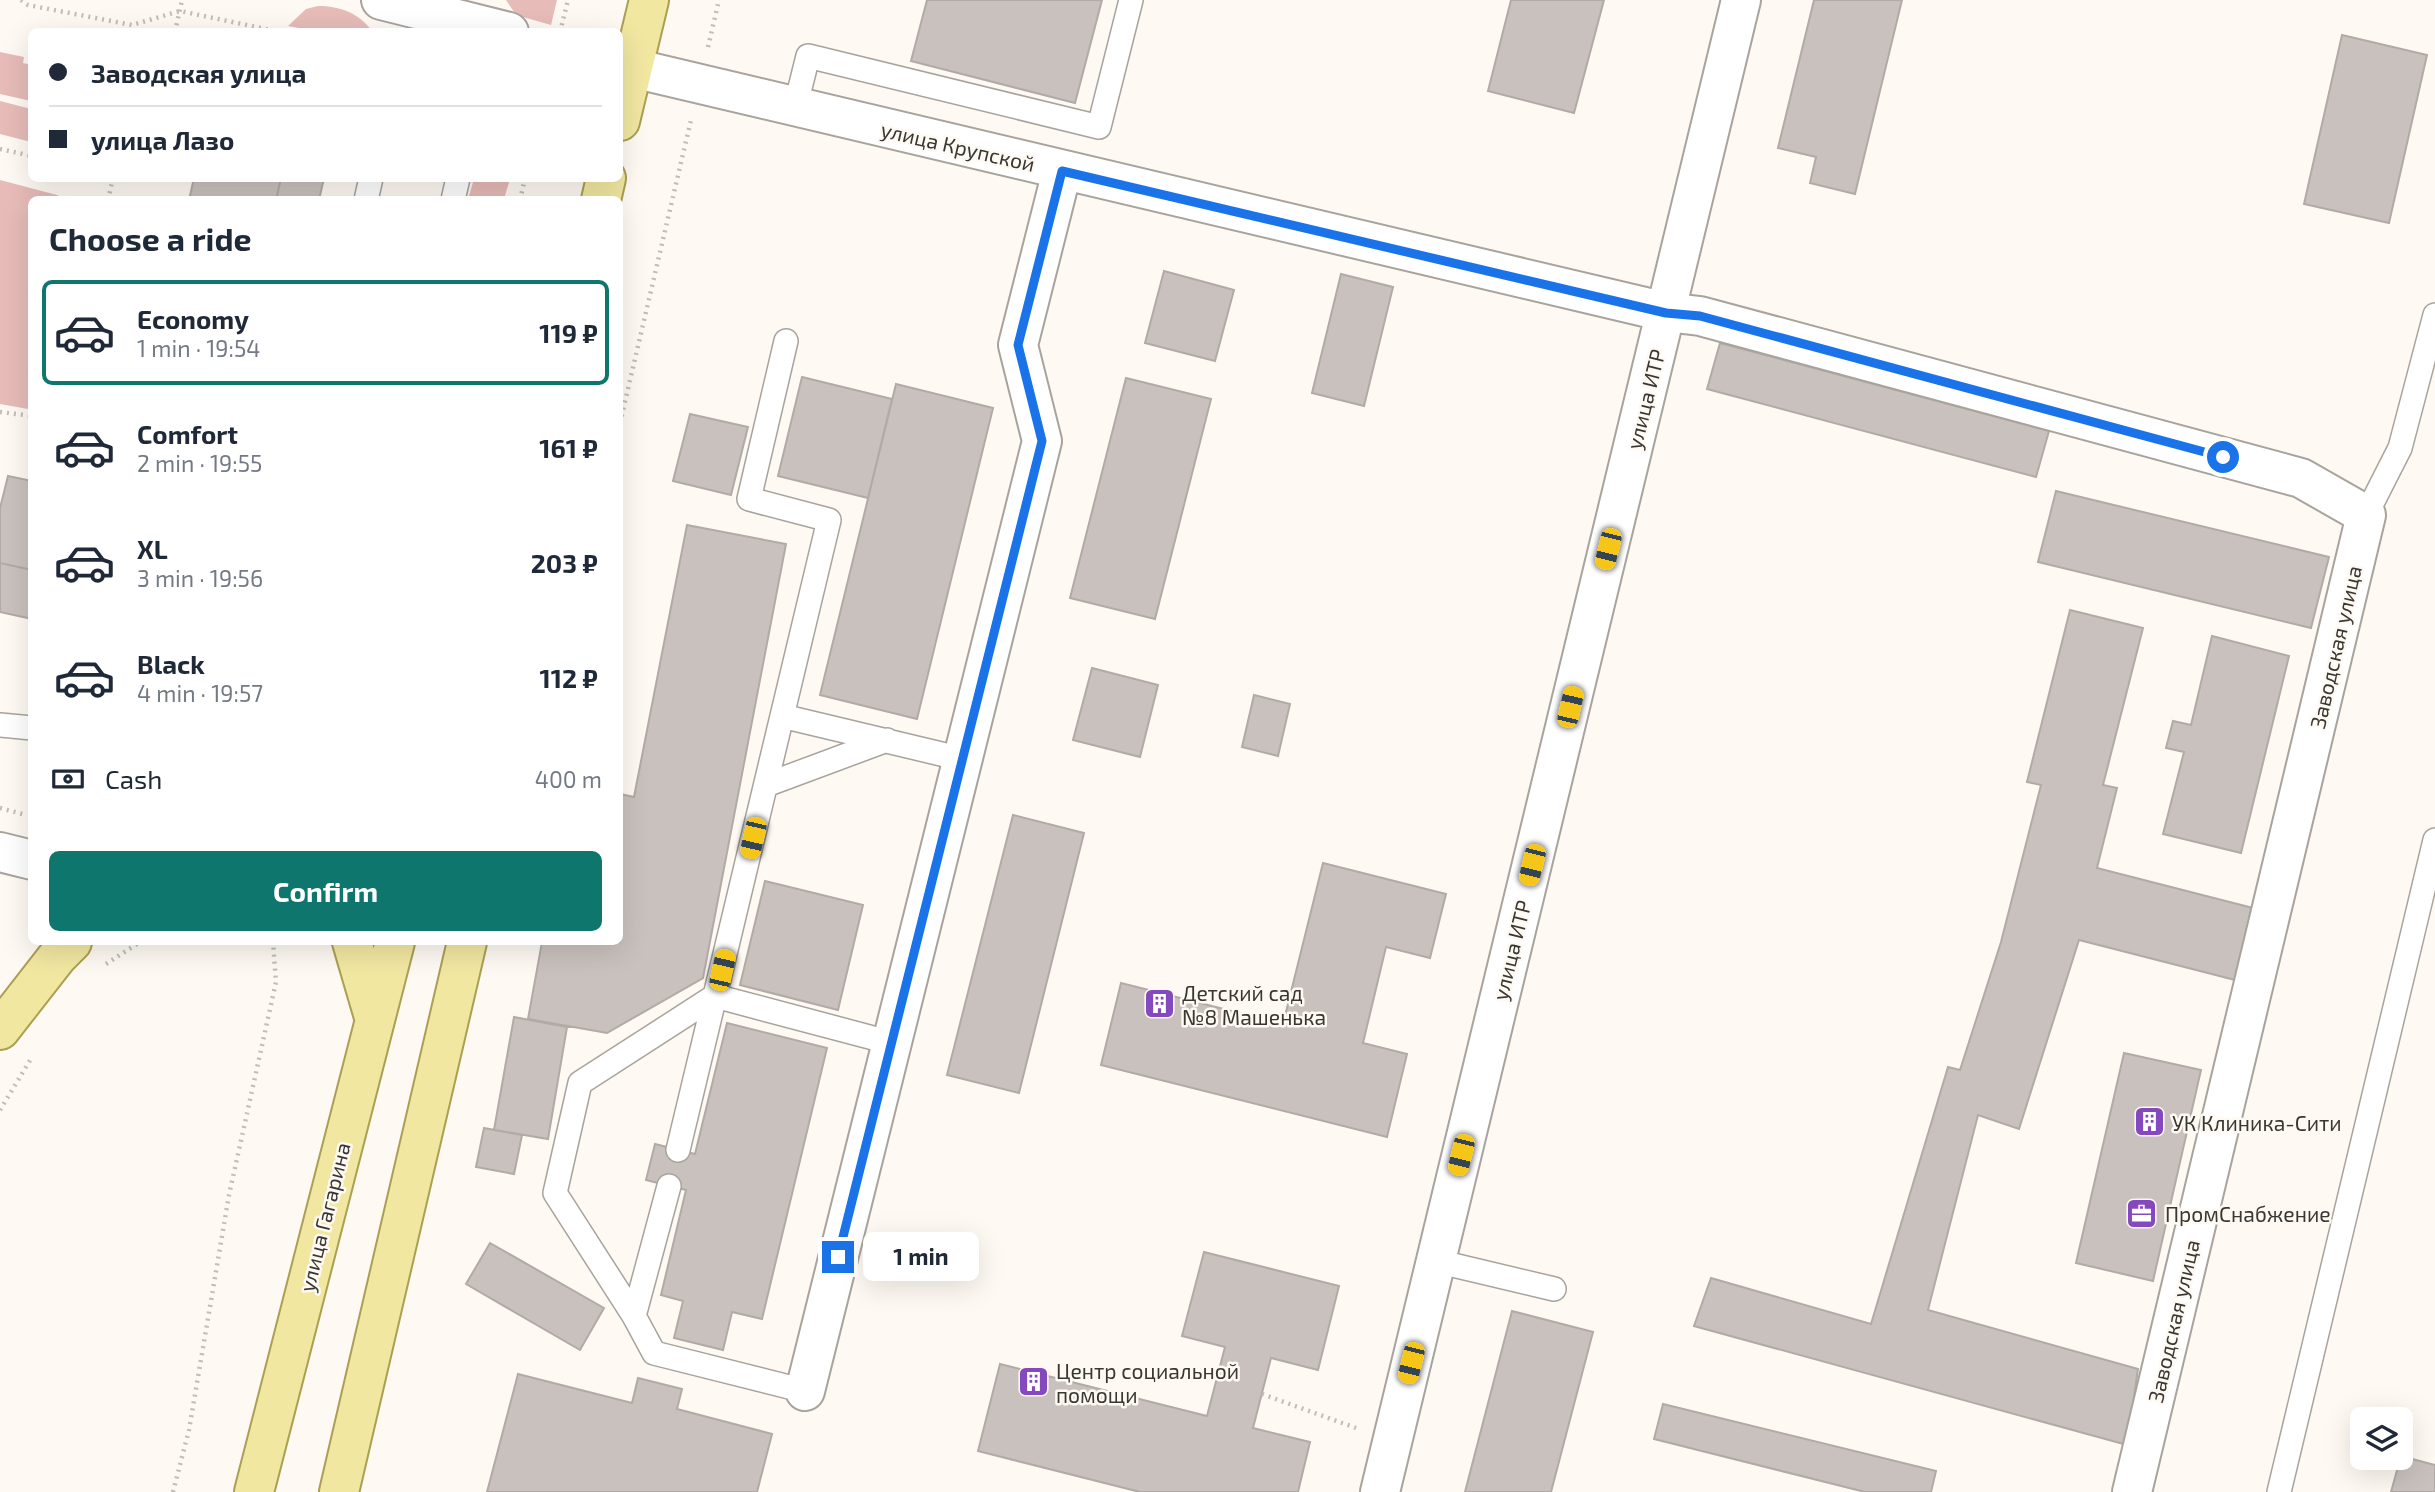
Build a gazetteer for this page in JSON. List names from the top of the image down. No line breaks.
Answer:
{"streets":{"main road":["улица Гагарина"],"street":["улица Крупской","улица ИТР","Заводская улица"]},"crossings":[["улица Крупской","улица ИТР"]],"places":{"building":["Детский сад №8 Машенька","УК Клиника-Сити","Центр социальной помощи"],"office":["ПромСнабжение"]},"page":{"banner":["Заводская улица","улица Лазо"],"heading":"Choose a ride","list":[{"name":"Economy","note":"1 min · 19:54","value":"119 ₽"},{"name":"Comfort","note":"2 min · 19:55","value":"161 ₽"},{"name":"XL","note":"3 min · 19:56","value":"203 ₽"},{"name":"Black","note":"4 min · 19:57","value":"112 ₽"}],"pay":["Cash","400 m"],"buttons":"Confirm","bubble":"1 min"}}
